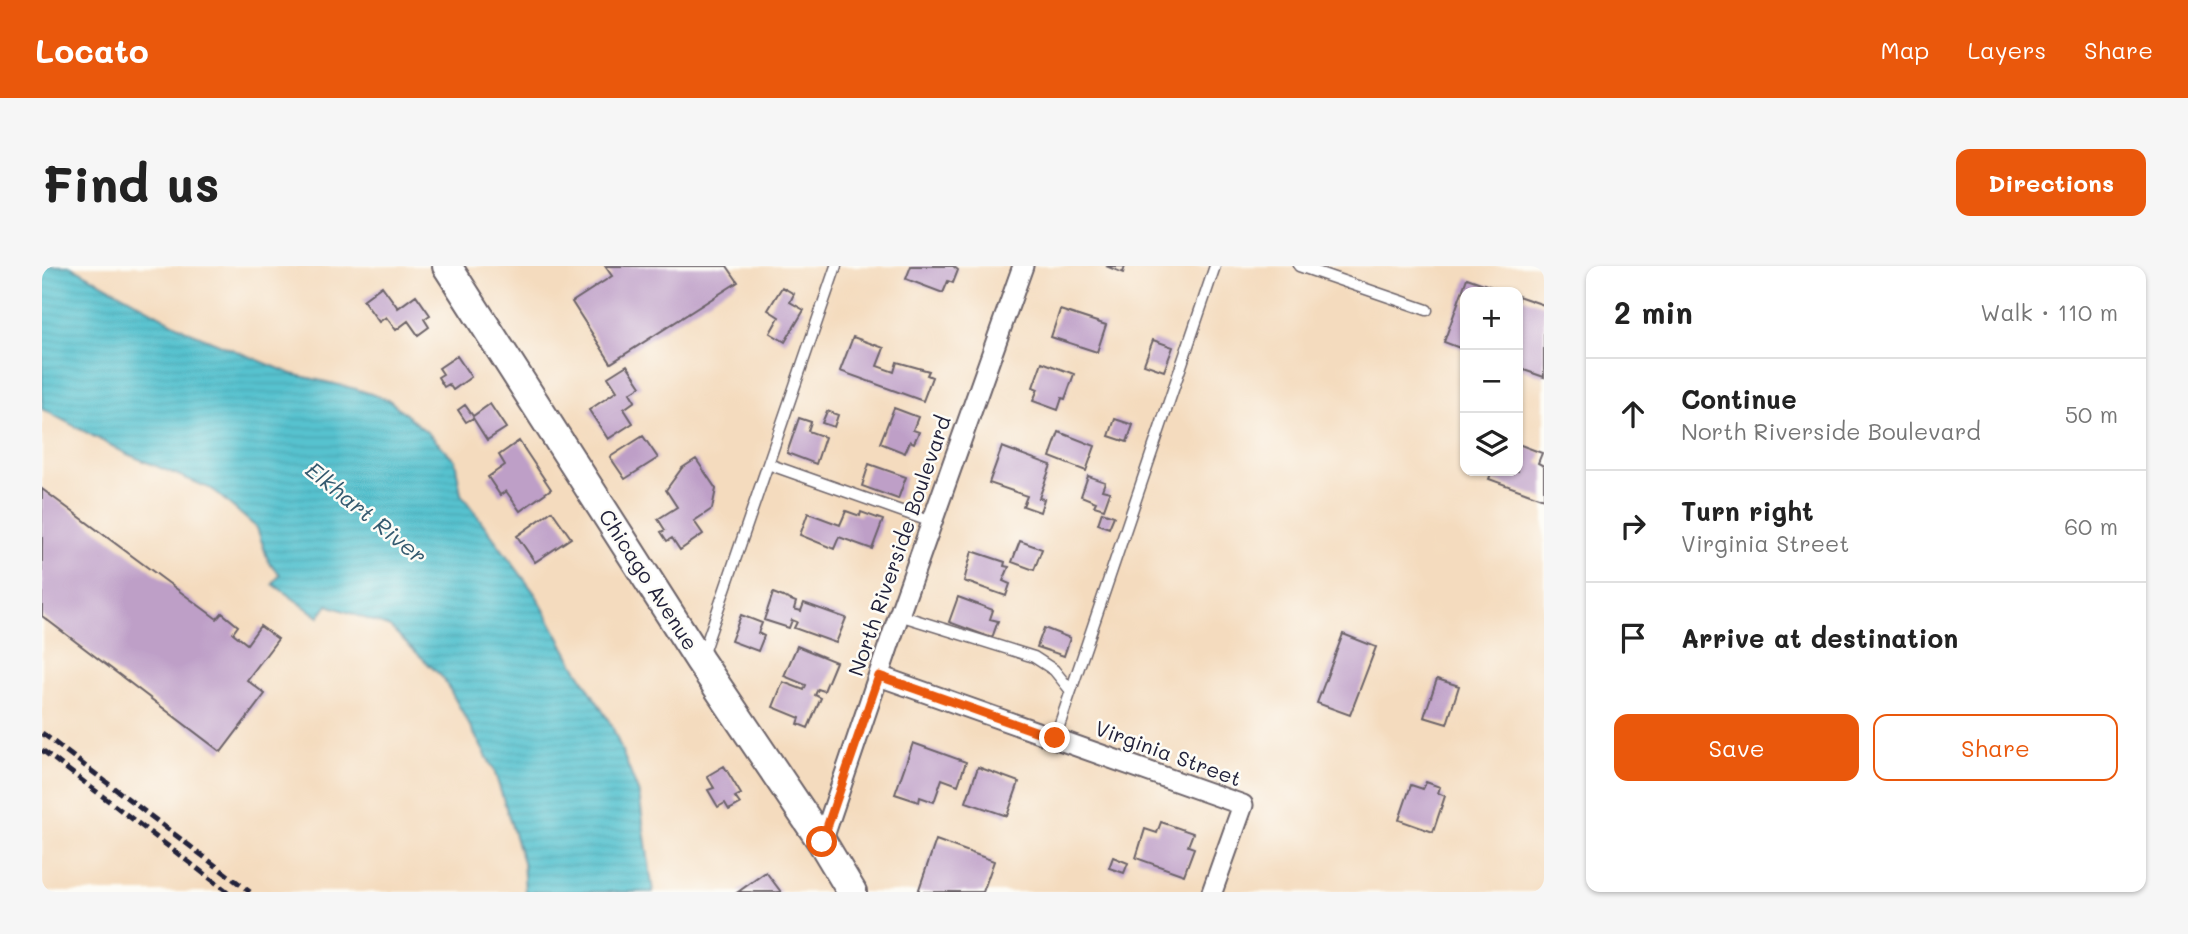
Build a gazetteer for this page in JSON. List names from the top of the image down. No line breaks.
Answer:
{"streets":{"street":["North Riverside Boulevard","Chicago Avenue","Virginia Street"]},"crossings":[["North Riverside Boulevard","Chicago Avenue"],["North Riverside Boulevard","Virginia Street"]],"water":["Elkhart River"],"page":{"header":"Locato","nav":["Map","Layers","Share"],"buttons":["Directions",["Save","Share"]],"title":"Find us","heading":["2 min","Walk · 110 m"],"map_buttons":["+","−"],"list":[["Continue","North Riverside Boulevard","50 m"],["Turn right","Virginia Street","60 m"],"Arrive at destination"]}}
